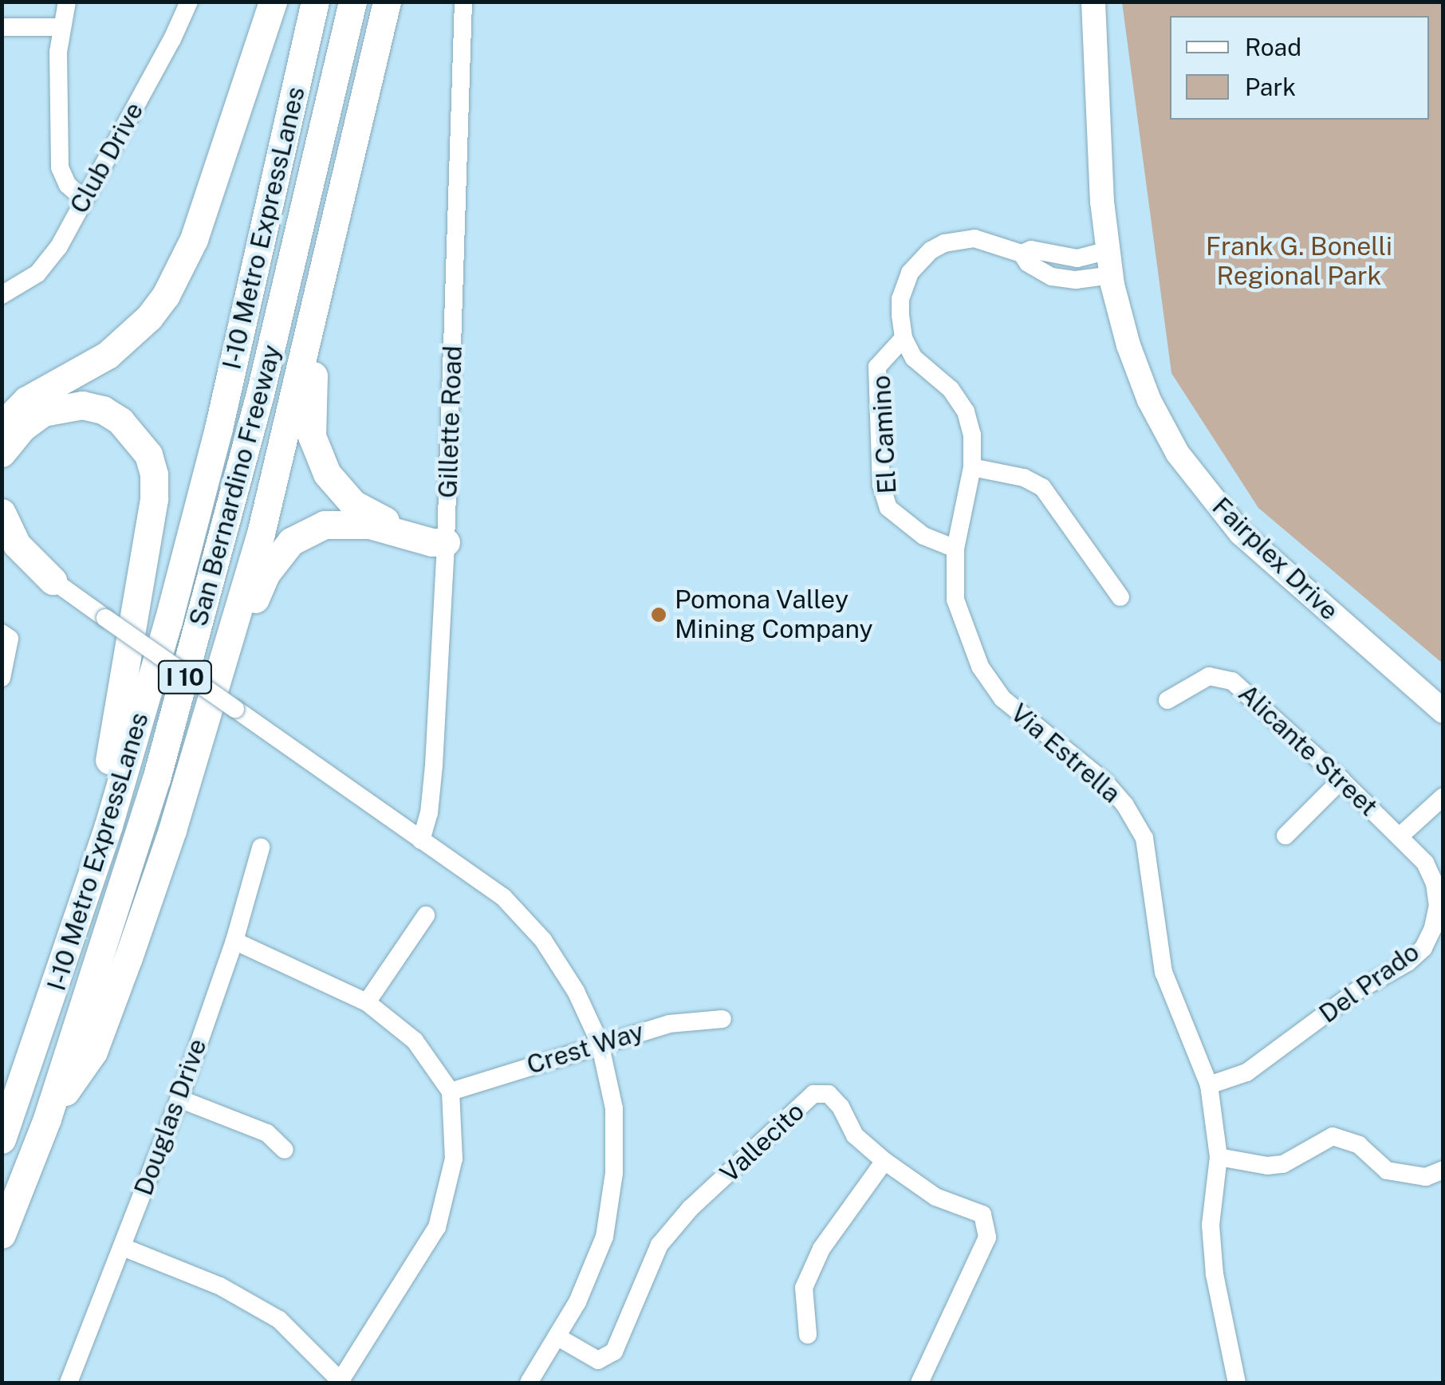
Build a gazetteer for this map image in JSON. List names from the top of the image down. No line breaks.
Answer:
{"streets":{"highway":["I-10 Metro ExpressLanes","San Bernardino Freeway","I 10"],"main road":["Fairplex Drive"],"street":["Club Drive","Gillette Road","El Camino","Alicante Street","Via Estrella","Del Prado","Crest Way","Douglas Drive","Vallecito"]},"crossings":[["I-10 Metro ExpressLanes","San Bernardino Freeway"],["El Camino","Via Estrella"],["Alicante Street","Del Prado"],["Via Estrella","Del Prado"]],"parks":["Frank G. Bonelli Regional Park"],"places":["Pomona Valley Mining Company"],"legend":["Road","Park"]}
